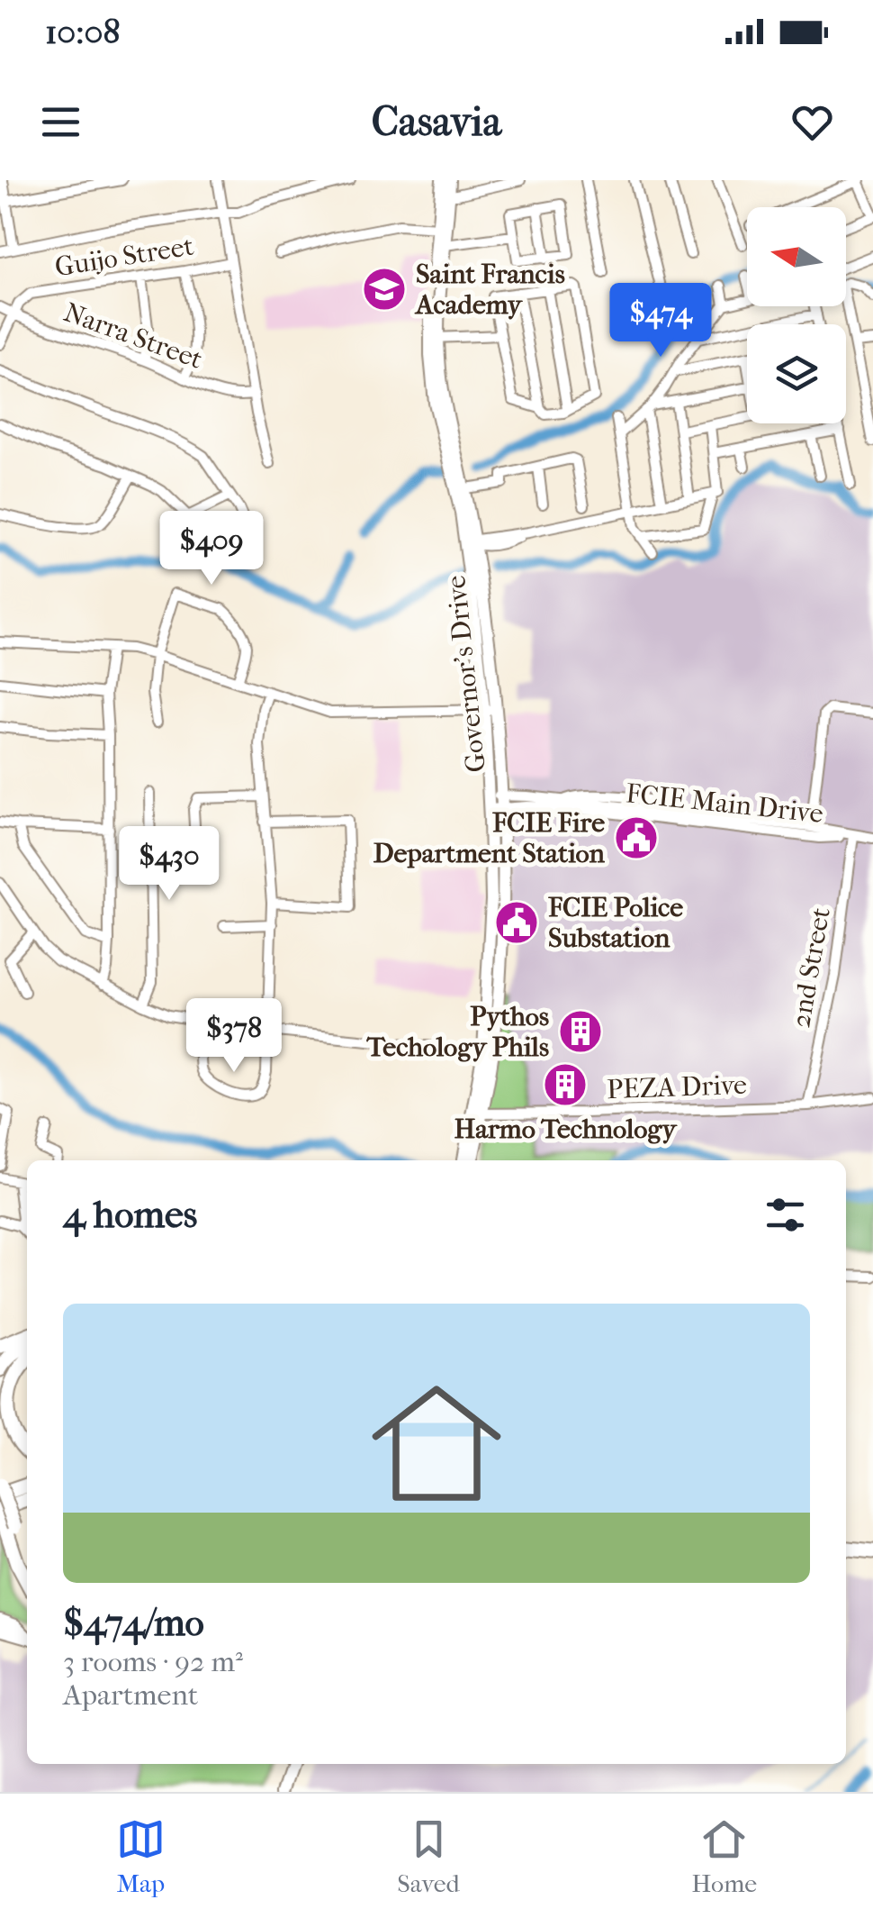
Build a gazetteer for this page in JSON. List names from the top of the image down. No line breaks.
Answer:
{"streets":{"main road":["Governor's Drive"],"street":["Guijo Street","Narra Street","FCIE Main Drive","2nd Street","PEZA Drive"]},"crossings":[["Guijo Street","Narra Street"],["Governor's Drive","FCIE Main Drive"],["Governor's Drive","PEZA Drive"],["FCIE Main Drive","2nd Street"],["2nd Street","PEZA Drive"]],"places":{"school or university":["Saint Francis Academy"],"public building":["FCIE Fire Department Station","FCIE Police Substation"],"building":["Pythos Techology Phils","Harmo Technology"]},"north":"left","page":{"status":"10:08","header":"Casavia","price":["$474","$409","$430","$378"],"heading":"4 homes","list":[{"name":"$474/mo","note":"3 rooms · 92 m² · Apartment"}],"tabs":["Map","Saved","Home"]}}
